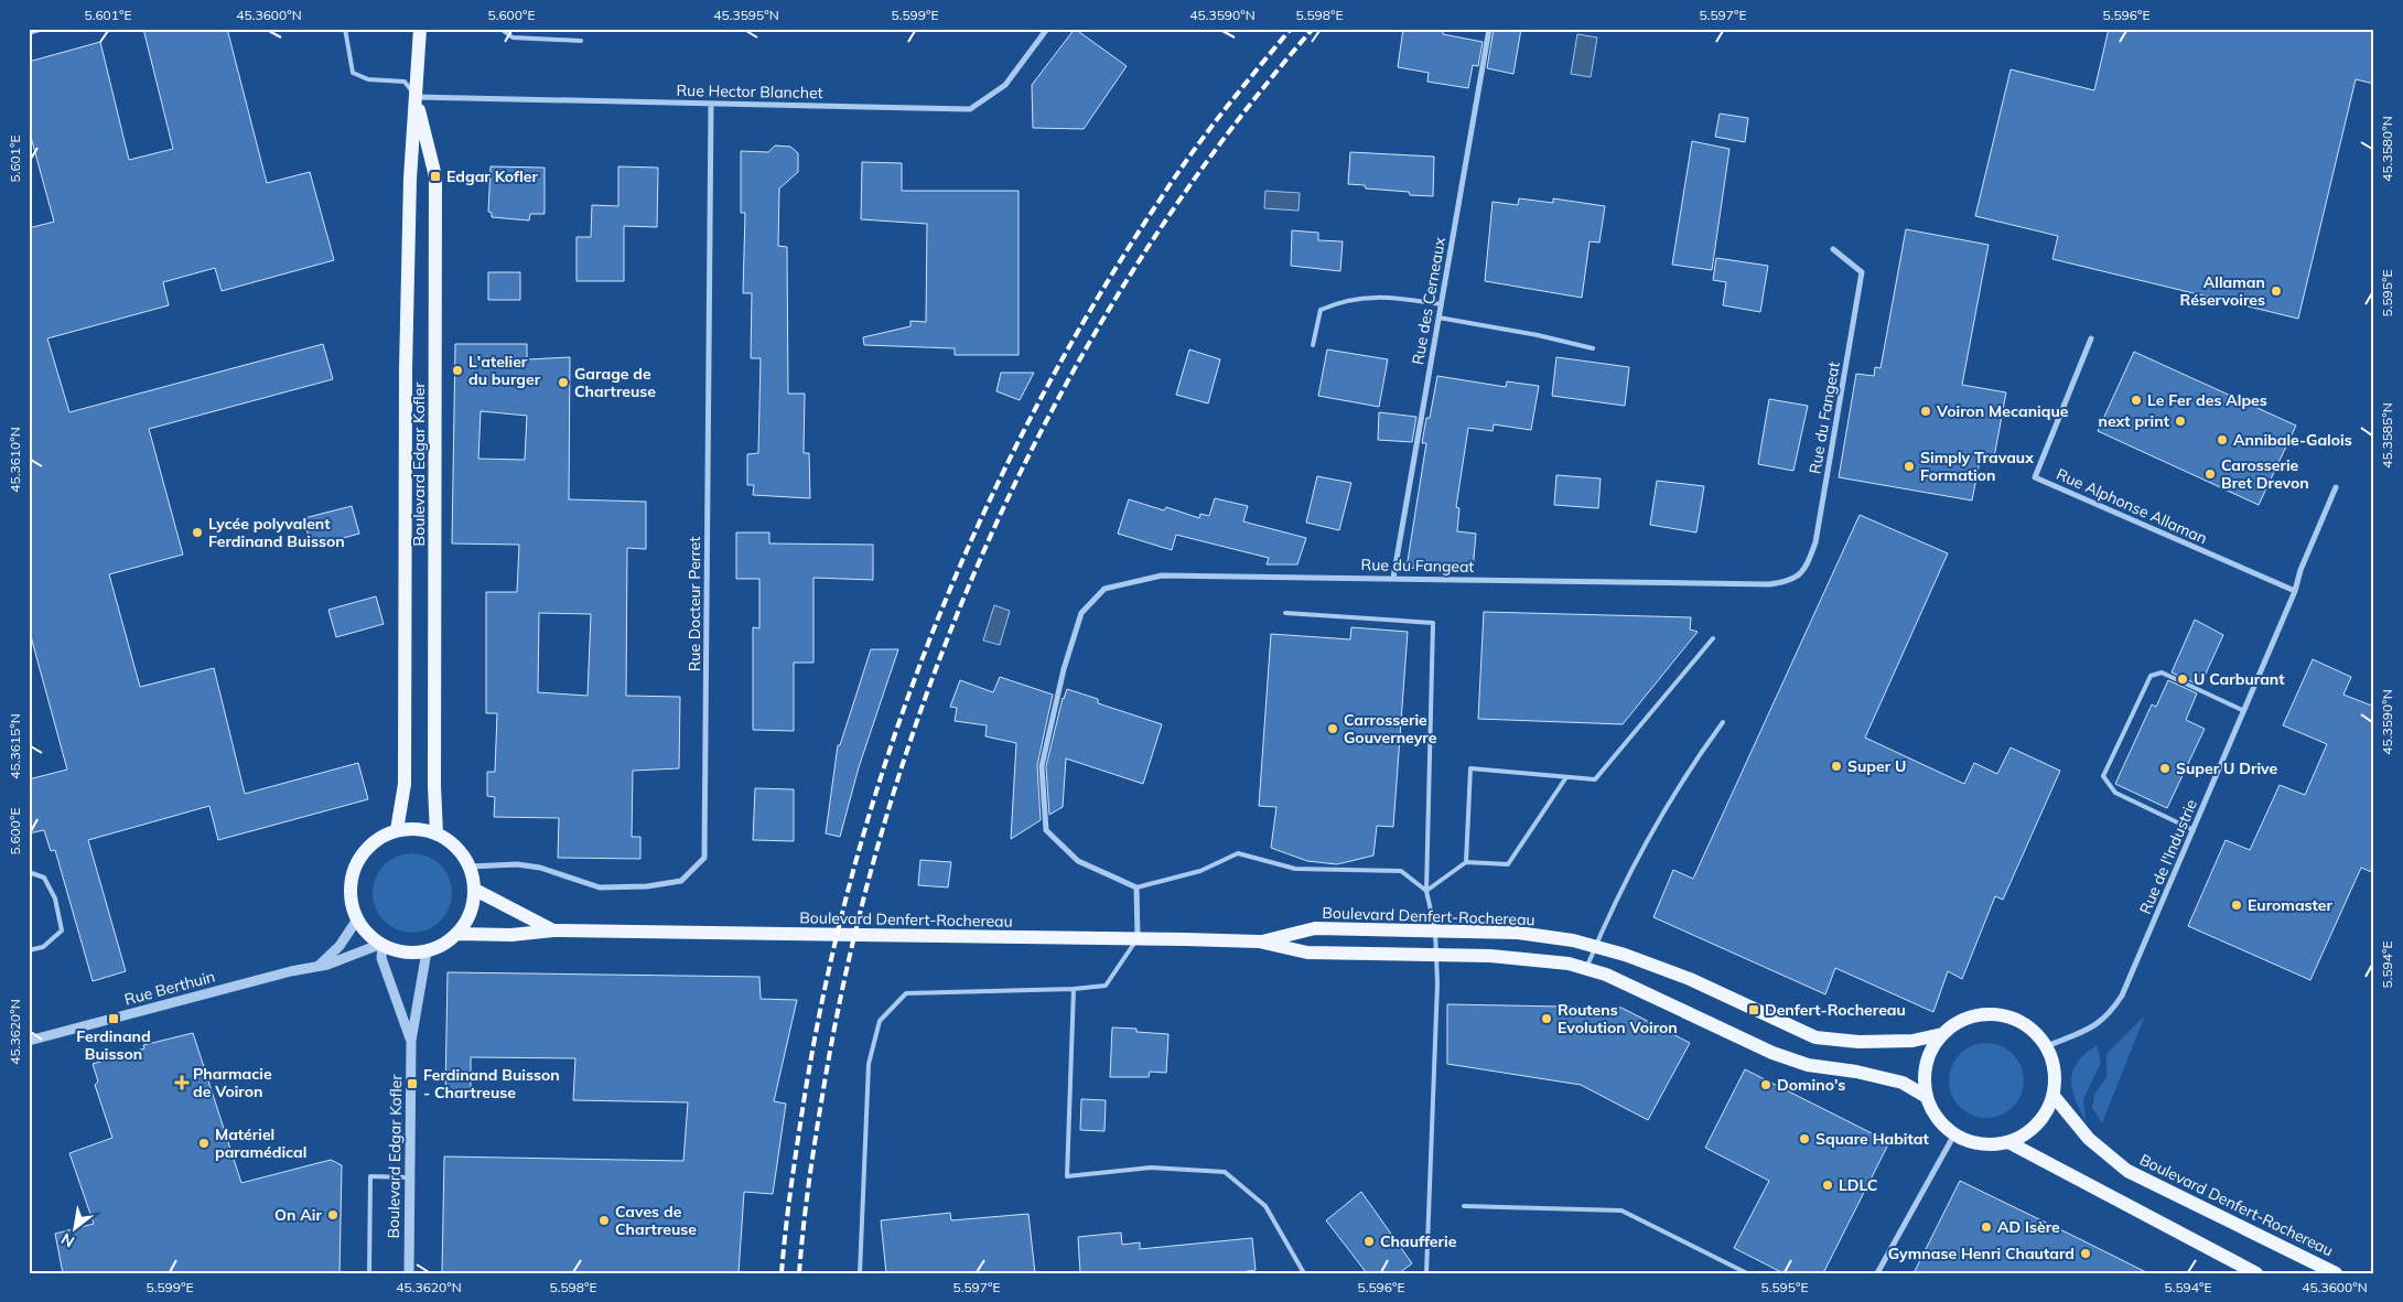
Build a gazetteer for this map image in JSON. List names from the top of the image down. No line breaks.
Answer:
{"streets":{"main road":["Boulevard Edgar Kofler","Boulevard Denfert-Rochereau"],"street":["Rue Hector Blanchet","Rue des Cerneaux","Rue du Fangeat","Rue Alphonse Allaman","Rue Docteur Perret","Rue de l'Industrie","Rue Berthuin"]},"crossings":[["Rue Hector Blanchet","Boulevard Edgar Kofler"],["Rue Hector Blanchet","Rue Docteur Perret"],["Rue des Cerneaux","Rue du Fangeat"],["Boulevard Edgar Kofler","Rue Docteur Perret"],["Boulevard Edgar Kofler","Boulevard Denfert-Rochereau"],["Boulevard Edgar Kofler","Rue Berthuin"],["Rue Alphonse Allaman","Rue de l'Industrie"],["Rue Docteur Perret","Boulevard Denfert-Rochereau"],["Rue Docteur Perret","Rue Berthuin"],["Rue de l'Industrie","Boulevard Denfert-Rochereau"],["Boulevard Denfert-Rochereau","Rue Berthuin"]],"places":{"transit":["Edgar Kofler","Denfert-Rochereau","Ferdinand Buisson","Ferdinand Buisson - Chartreuse"],"other":["Allaman Réservoires","L'atelier du burger","Garage de Chartreuse","Le Fer des Alpes","Voiron Mecanique","next print","Annibale-Galois","Simply Travaux Formation","Carosserie Bret Drevon","Lycée polyvalent Ferdinand Buisson","U Carburant","Carrosserie Gouverneyre","Super U","Super U Drive","Euromaster","Routens Evolution Voiron","Domino's","Square Habitat","Matériel paramédical","LDLC","On Air","Caves de Chartreuse","AD Isère","Chaufferie","Gymnase Henri Chautard"],"health":["Pharmacie de Voiron"]},"north":"bottom left","coordinates":["5.601°E","45.3600°N","5.600°E","45.3595°N","5.599°E","45.3590°N","5.598°E","5.597°E","5.596°E","45.3580°N","5.595°E","45.3585°N","45.3610°N","45.3615°N","5.594°E","45.3620°N"]}
